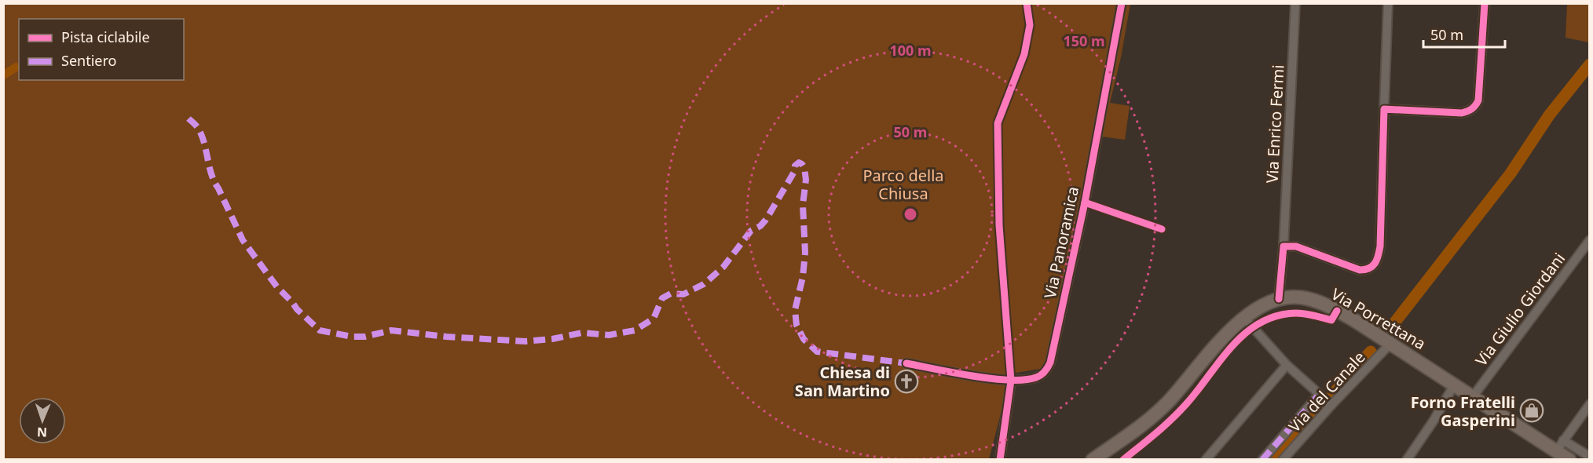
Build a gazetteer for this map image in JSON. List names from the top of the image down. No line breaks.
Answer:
{"streets":{"main road":["Via Porrettana"],"street":["Via Enrico Fermi","Via Panoramica","Via Giulio Giordani","Via del Canale"]},"crossings":[["Via Enrico Fermi","Via Porrettana"],["Via Giulio Giordani","Via Porrettana"],["Via Porrettana","Via del Canale"]],"parks":["Parco della Chiusa"],"places":{"church":["Chiesa di San Martino"],"shop":["Forno Fratelli Gasperini"]},"legend":["Pista ciclabile","Sentiero"],"scale_bar":"50 m","north":"bottom","rings":["150 m","100 m","50 m"]}
